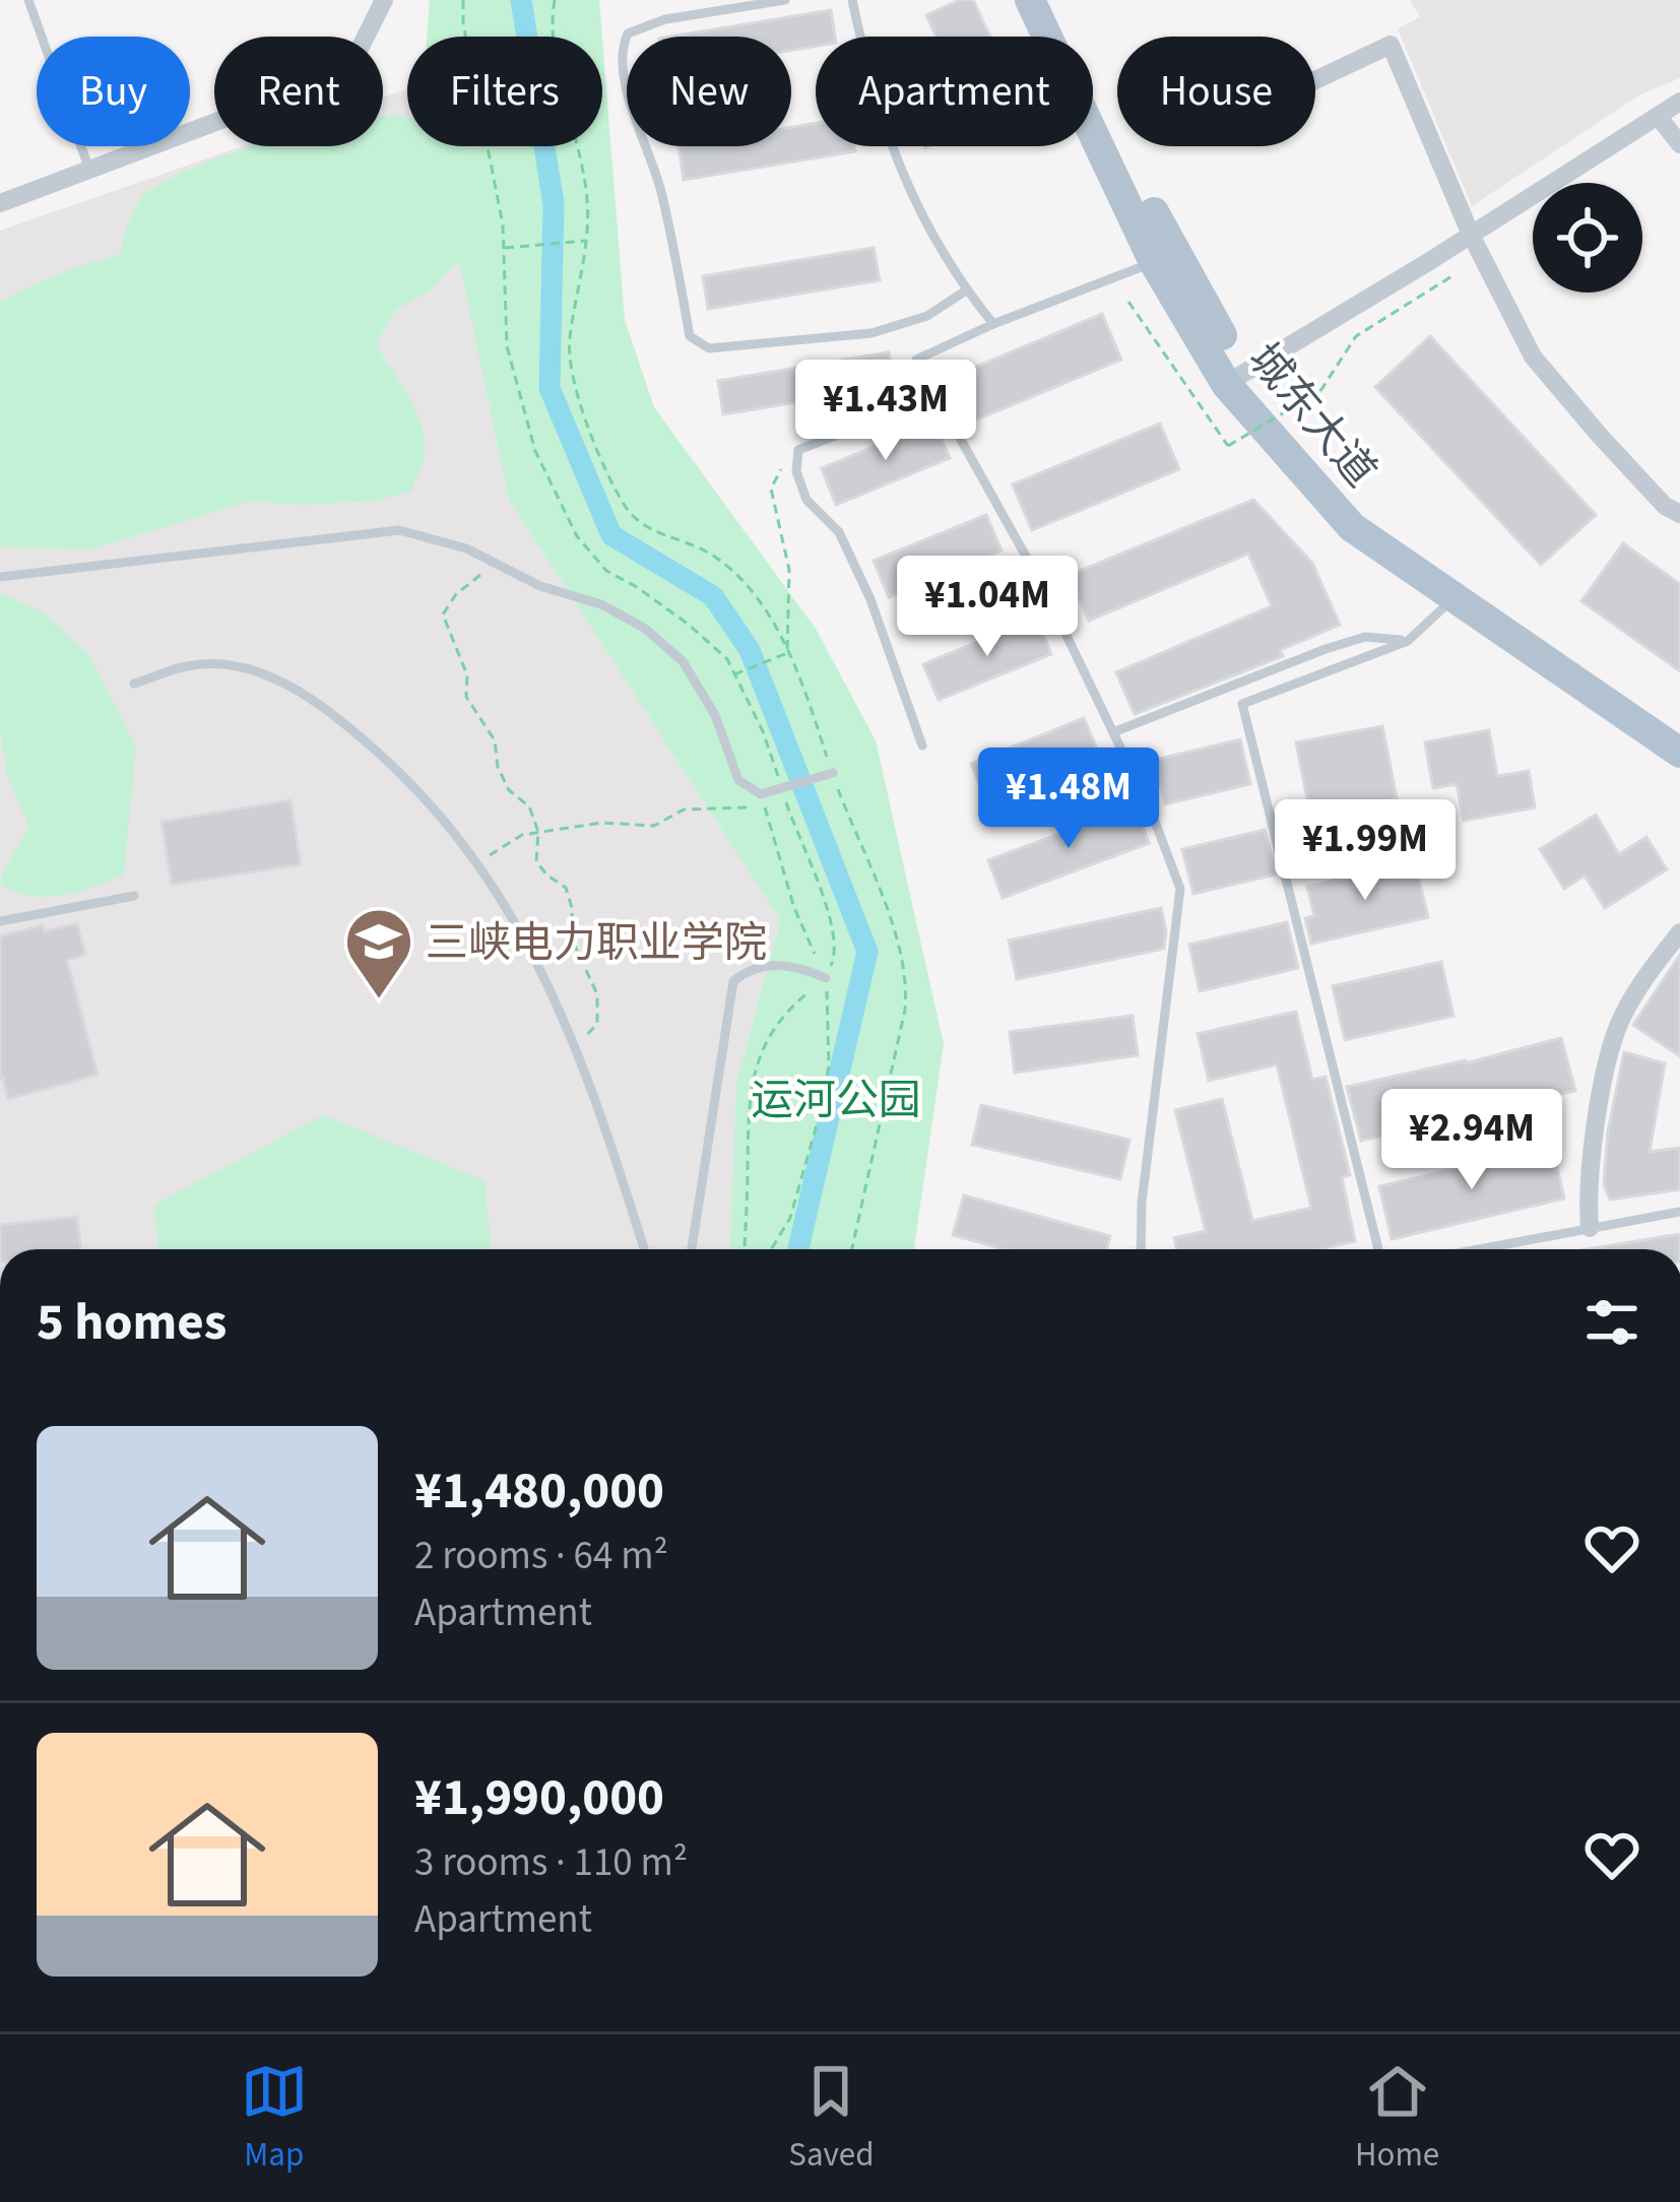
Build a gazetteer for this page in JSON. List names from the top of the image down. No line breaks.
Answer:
{"streets":{"main road":["城东大道"]},"parks":["运河公园"],"places":{"school or university":["三峡电力职业学院"]},"page":{"chip":["Buy","Rent","Filters","New","Apartment","House"],"price":["¥1.43M","¥1.04M","¥1.48M","¥1.99M","¥2.94M"],"heading":"5 homes","list":[{"name":"¥1,480,000","note":"2 rooms · 64 m² · Apartment"},{"name":"¥1,990,000","note":"3 rooms · 110 m² · Apartment"}],"tabs":["Map","Saved","Home"]}}
